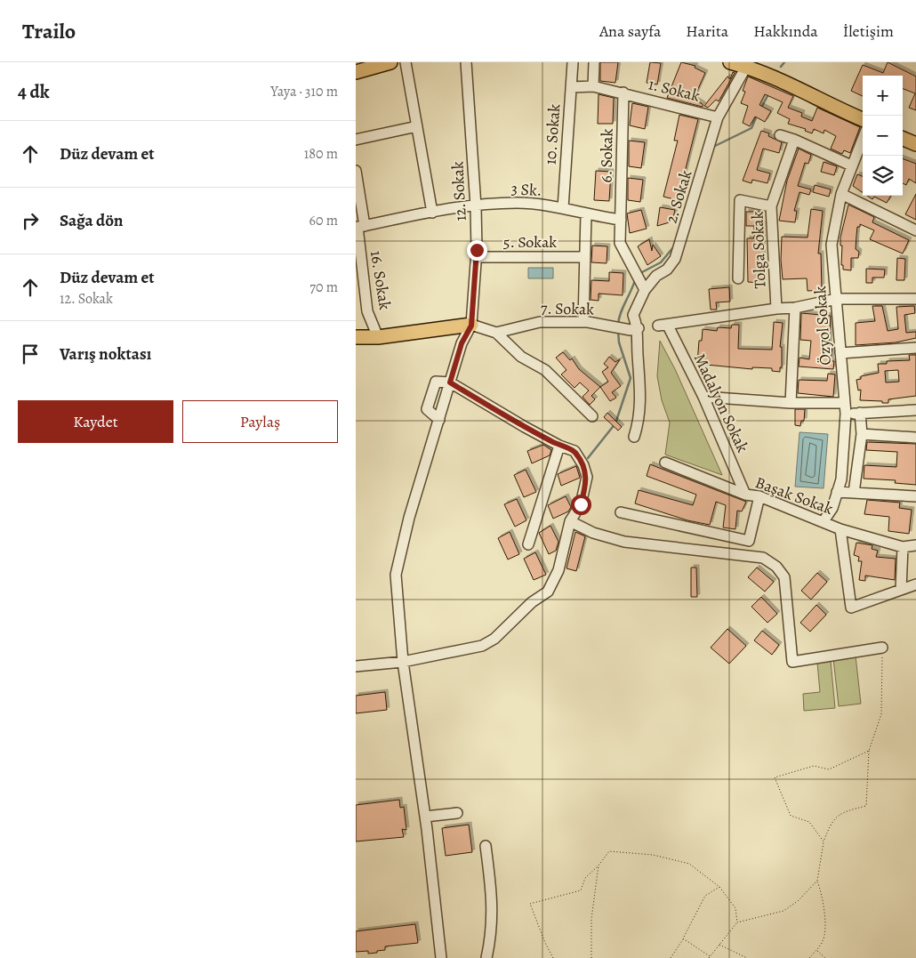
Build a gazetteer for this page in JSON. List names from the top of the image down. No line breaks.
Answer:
{"streets":{"street":["1. Sokak","10. Sokak","6. Sokak","3 Sk.","12. Sokak","2. Sokak","5. Sokak","Tolga Sokak","16. Sokak","7. Sokak","Özyol Sokak","Madalyon Sokak","Başak Sokak"]},"crossings":[["1. Sokak","10. Sokak"],["1. Sokak","6. Sokak"],["1. Sokak","2. Sokak"],["10. Sokak","3 Sk."],["6. Sokak","3 Sk."],["3 Sk.","12. Sokak"],["3 Sk.","16. Sokak"],["12. Sokak","5. Sokak"],["2. Sokak","7. Sokak"],["Tolga Sokak","Madalyon Sokak"],["Özyol Sokak","Madalyon Sokak"],["Özyol Sokak","Başak Sokak"],["Madalyon Sokak","Başak Sokak"]],"page":{"header":"Trailo","nav":["Ana sayfa","Harita","Hakkında","İletişim"],"heading":["4 dk","Yaya · 310 m"],"map_buttons":["+","−"],"list":[["Düz devam et","180 m"],["Sağa dön","60 m"],["Düz devam et","12. Sokak","70 m"],"Varış noktası"],"buttons":["Kaydet","Paylaş"]}}
